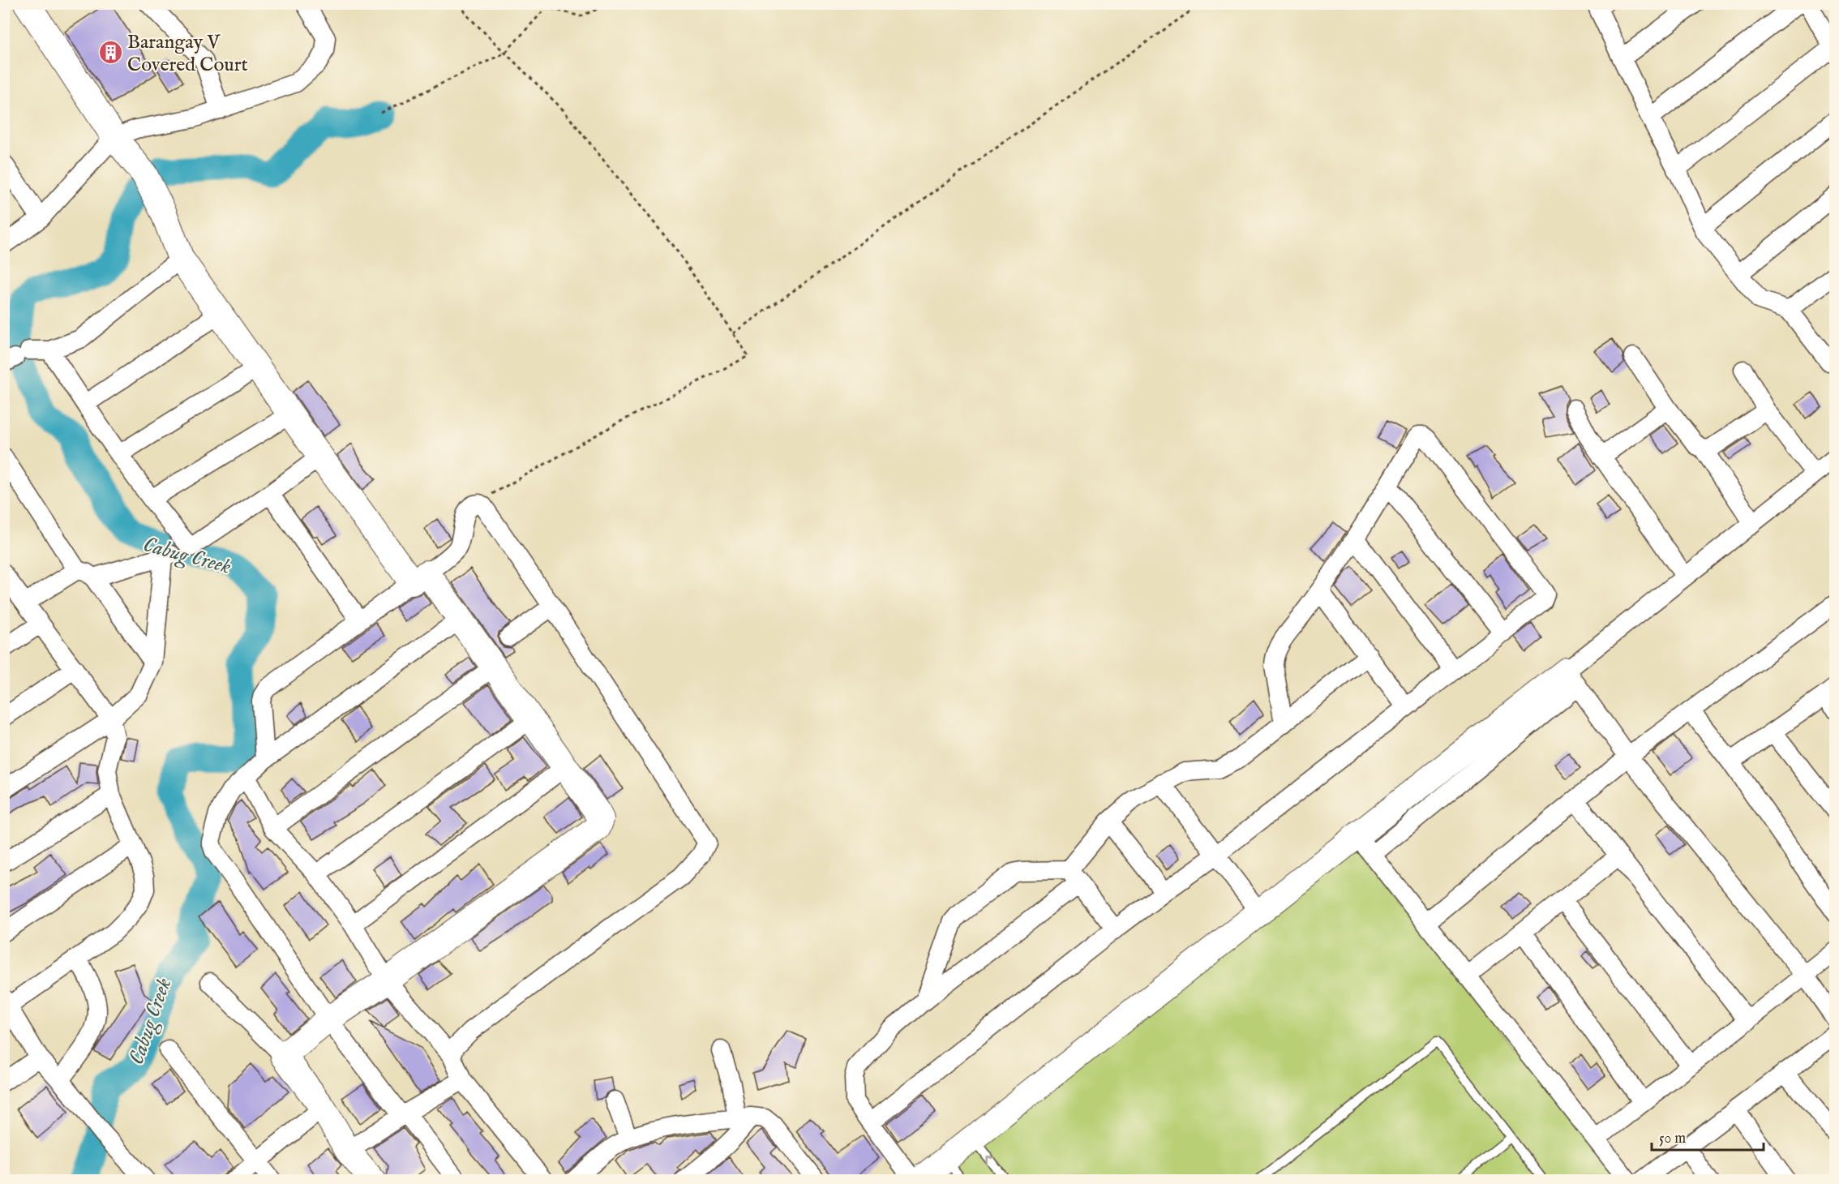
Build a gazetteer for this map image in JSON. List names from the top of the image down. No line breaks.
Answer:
{"water":["Cabug Creek"],"places":{"building":["Barangay V Covered Court"]},"scale_bar":"50 m"}
